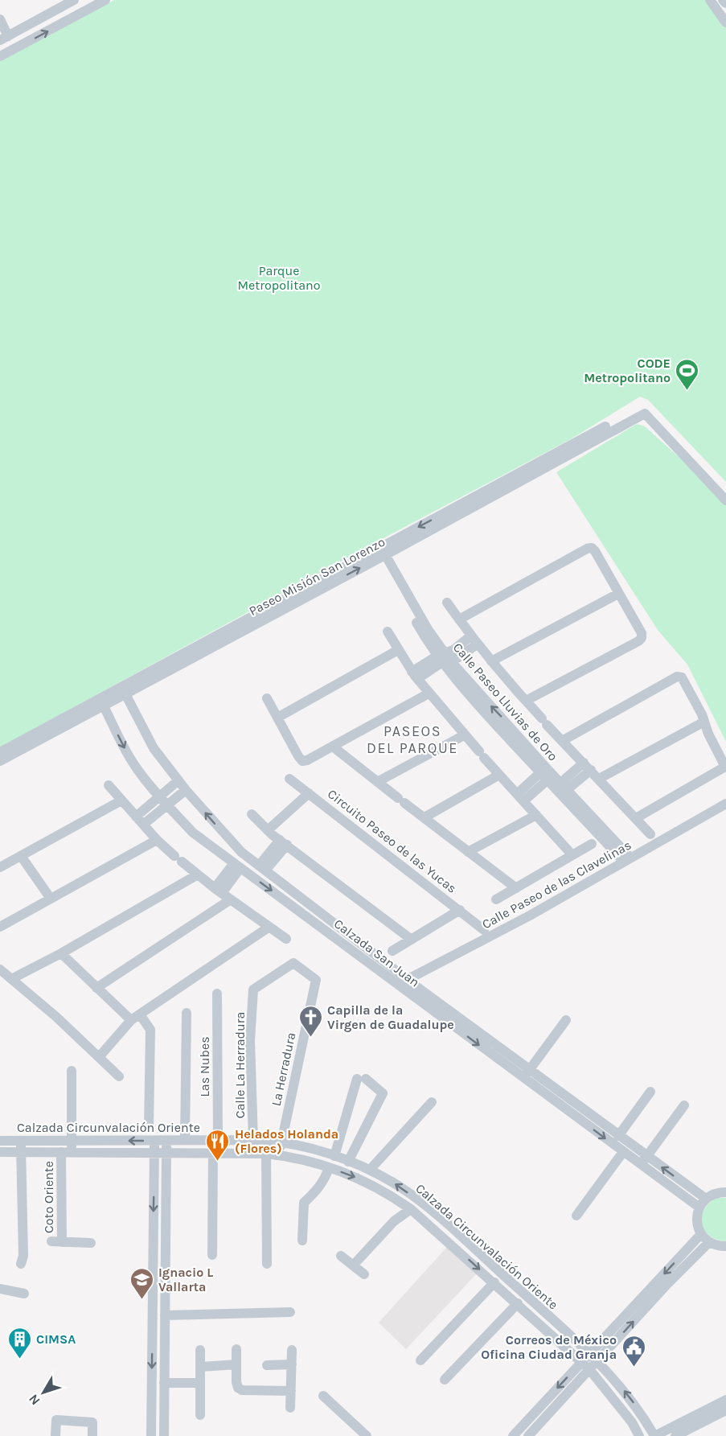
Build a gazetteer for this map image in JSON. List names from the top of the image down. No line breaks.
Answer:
{"streets":{"street":["Paseo Misión San Lorenzo","Calle Paseo Lluvias de Oro","Circuito Paseo de las Yucas","Calle Paseo de las Clavelinas","Calzada San Juan","Calle La Herradura","Las Nubes","La Herradura","Calzada Circunvalación Oriente","Coto Oriente"]},"crossings":[["Paseo Misión San Lorenzo","Calle Paseo Lluvias de Oro"],["Paseo Misión San Lorenzo","Calzada San Juan"],["Calle Paseo Lluvias de Oro","Calle Paseo de las Clavelinas"],["Calle Paseo de las Clavelinas","Calzada San Juan"],["Calle La Herradura","La Herradura"],["Calle La Herradura","Calzada Circunvalación Oriente"],["Las Nubes","Calzada Circunvalación Oriente"],["La Herradura","Calzada Circunvalación Oriente"],["Calzada Circunvalación Oriente","Coto Oriente"]],"districts":["PASEOS DEL PARQUE"],"parks":["Parque Metropolitano"],"places":{"sports":["CODE Metropolitano"],"church":["Capilla de la Virgen de Guadalupe"],"restaurant":["Helados Holanda (Flores)"],"school or university":["Ignacio L Vallarta"],"building":["CIMSA"],"public building":["Correos de México Oficina Ciudad Granja"]},"north":"bottom left"}
